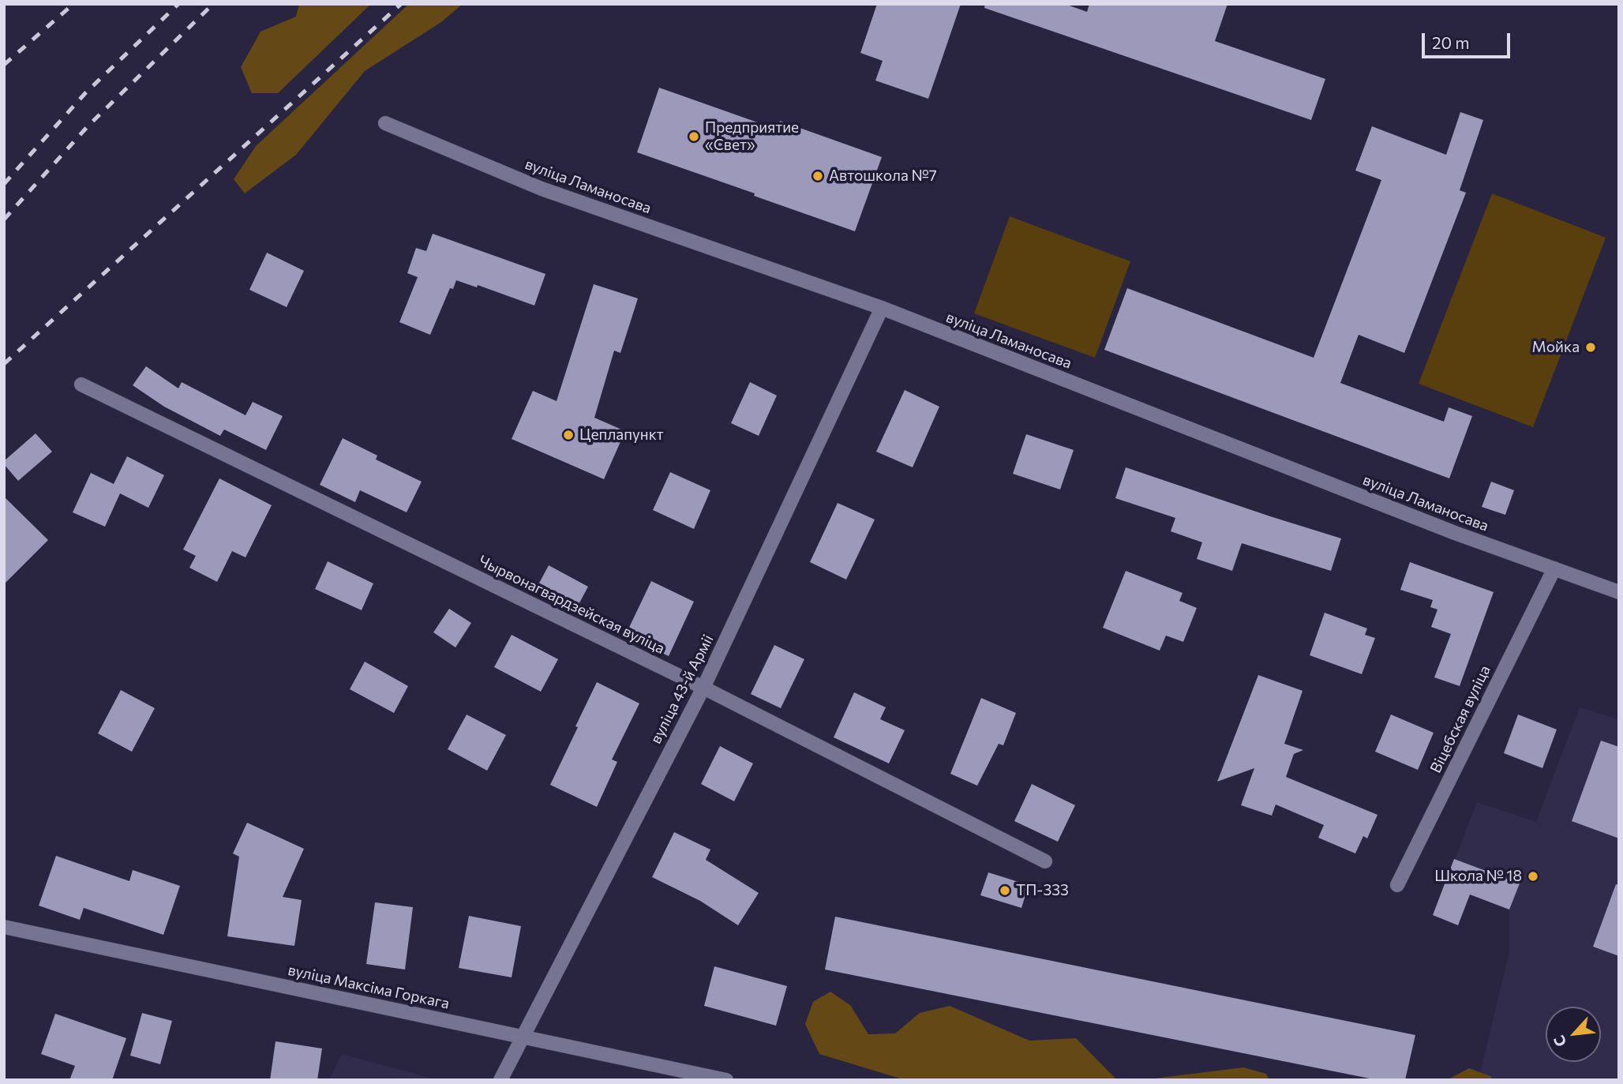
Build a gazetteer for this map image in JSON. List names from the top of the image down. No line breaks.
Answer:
{"streets":{"street":["вуліца Ламаносава","Чырвонагвардзейская вуліца","вуліца 43-й Арміі","Віцебская вуліца","вуліца Максіма Горкага"]},"crossings":[["вуліца Ламаносава","вуліца 43-й Арміі"],["вуліца Ламаносава","Віцебская вуліца"],["Чырвонагвардзейская вуліца","вуліца 43-й Арміі"],["вуліца 43-й Арміі","вуліца Максіма Горкага"]],"places":["Предприятие «Свет»","Автошкола №7","Мойка","Цеплапункт","Школа № 18","ТП-333"],"scale_bar":"20 m","north":"bottom left"}
